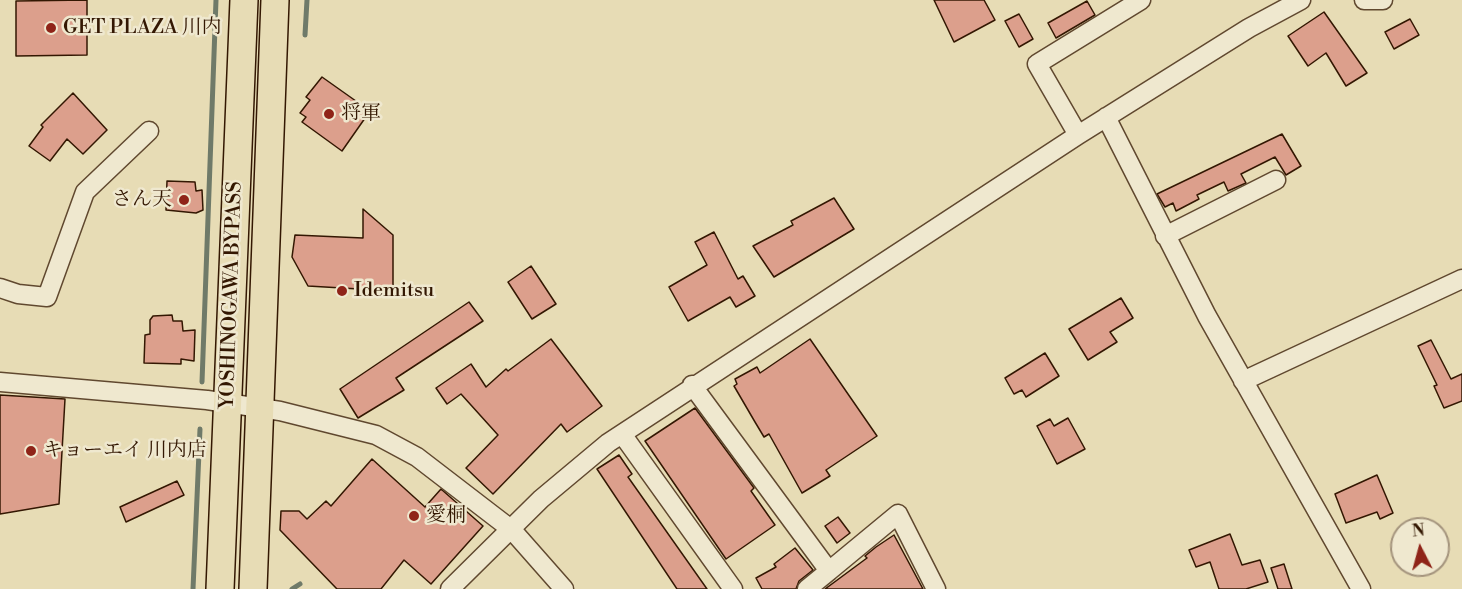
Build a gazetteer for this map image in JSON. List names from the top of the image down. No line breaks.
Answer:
{"streets":{"highway":["YOSHINOGAWA BYPASS"]},"places":["GET PLAZA 川内","将軍","さん天","Idemitsu","キョーエイ 川内店","愛桐"],"north":"top"}
